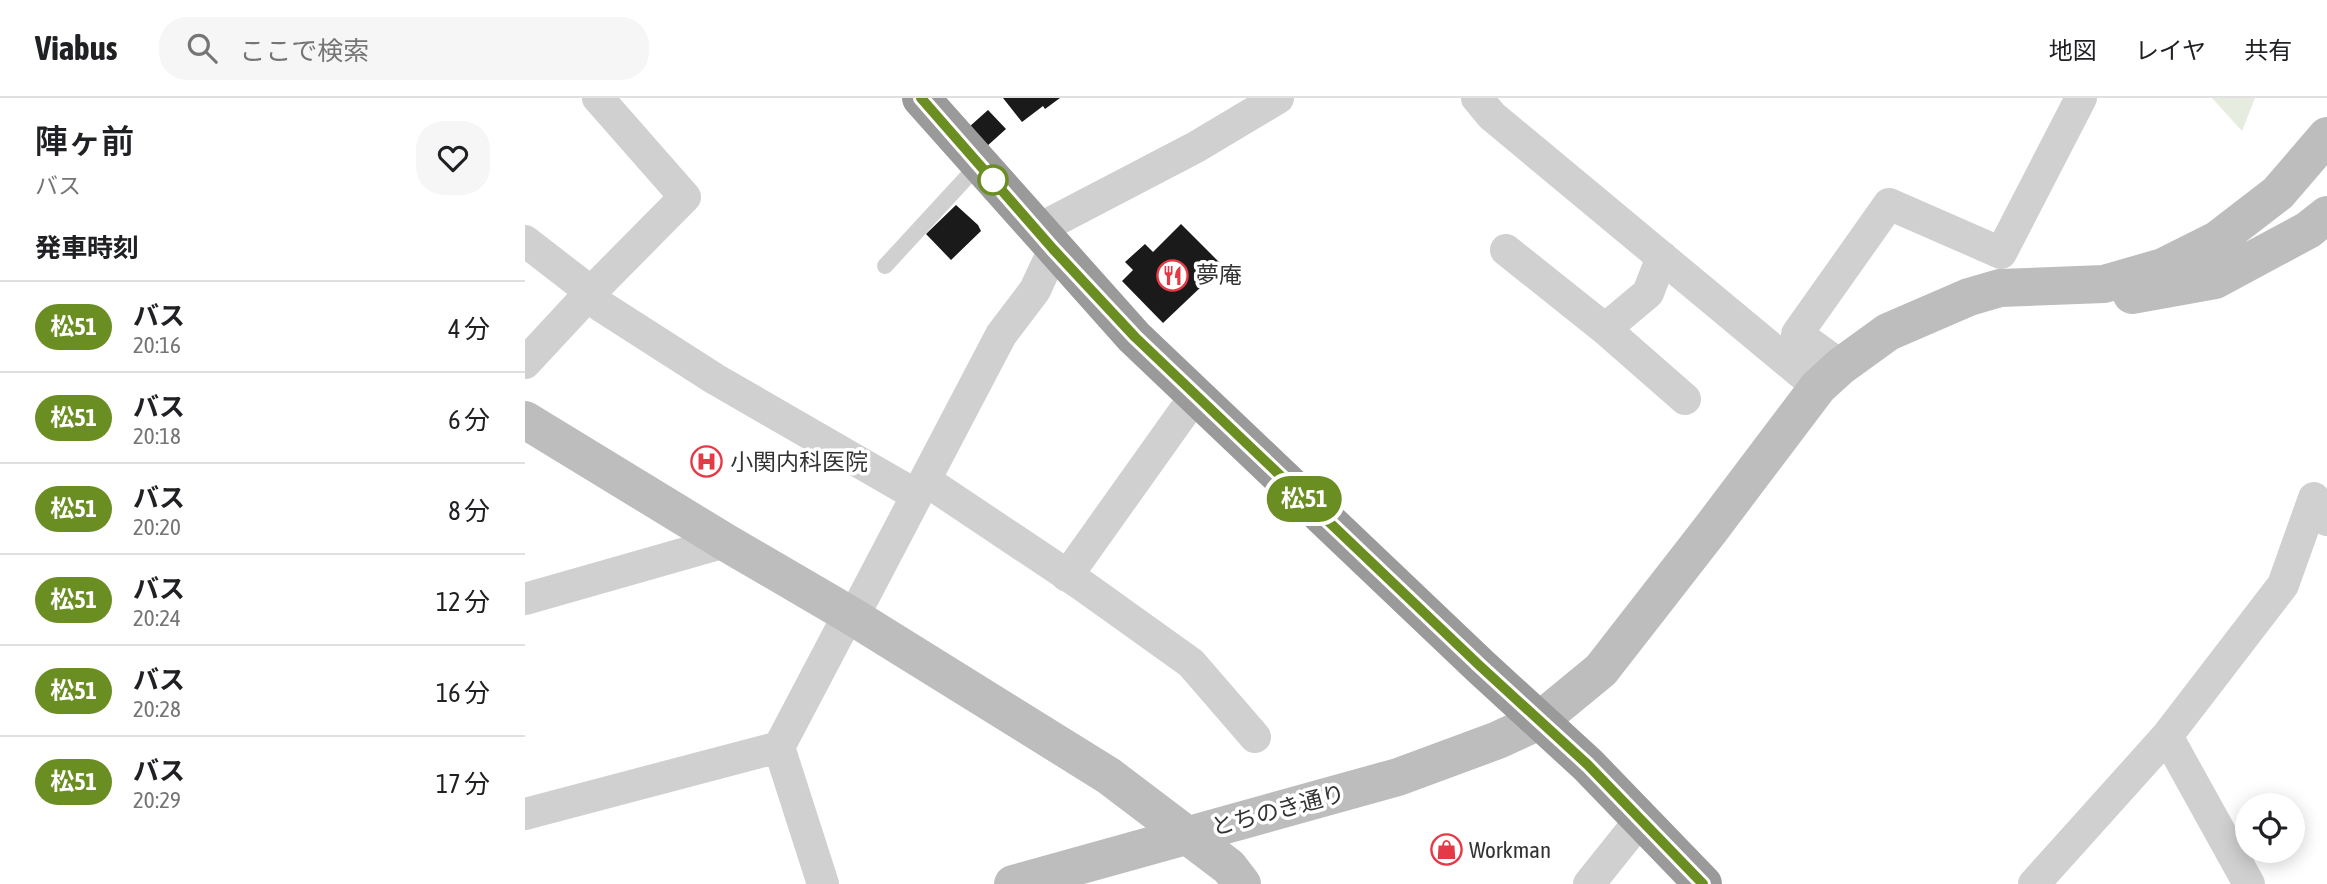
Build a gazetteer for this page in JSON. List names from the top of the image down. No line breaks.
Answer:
{"streets":{"street":["とちのき通り"]},"places":{"restaurant":["夢庵"],"hospital":["小関内科医院"],"shop":["Workman"]},"lines":["bus line 松51"],"page":{"header":"Viabus","search":"ここで検索","nav":["地図","レイヤ","共有"],"heading":[["陣ヶ前","バス"],"発車時刻"],"on_map":"松51","list":[{"mark":"松51","name":"バス","note":"20:16","value":"4 分"},{"mark":"松51","name":"バス","note":"20:18","value":"6 分"},{"mark":"松51","name":"バス","note":"20:20","value":"8 分"},{"mark":"松51","name":"バス","note":"20:24","value":"12 分"},{"mark":"松51","name":"バス","note":"20:28","value":"16 分"},{"mark":"松51","name":"バス","note":"20:29","value":"17 分"}]}}
